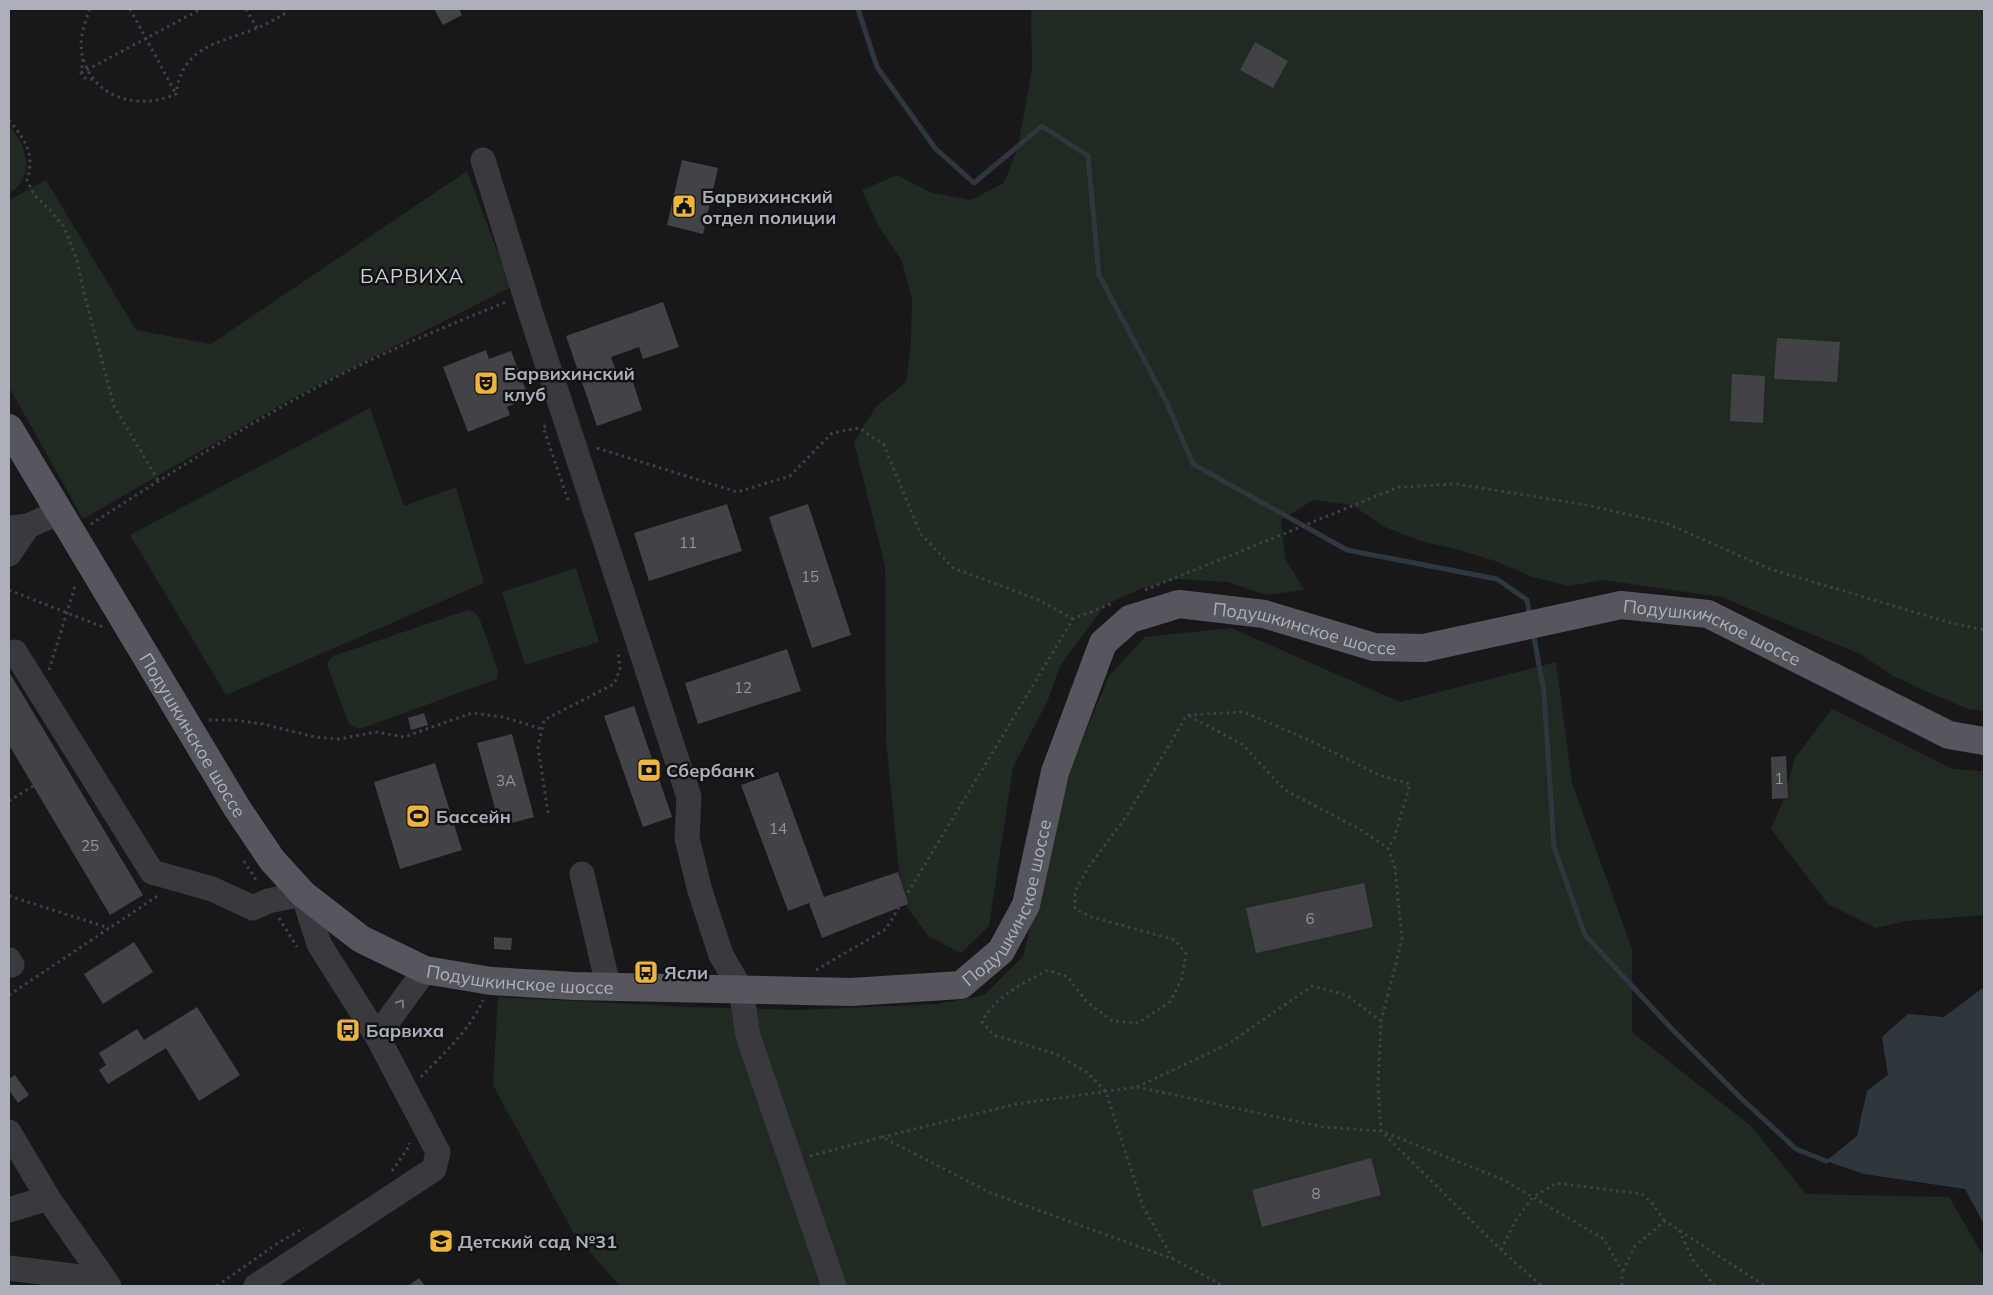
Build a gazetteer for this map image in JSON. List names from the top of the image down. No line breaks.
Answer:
{"streets":{"main road":["Подушкинское шоссе"]},"districts":["БАРВИХА"],"places":{"public building":["Барвихинский отдел полиции"],"theatre":["Барвихинский клуб"],"bank":["Сбербанк"],"sports":["Бассейн"],"bus stop":["Ясли","Барвиха"],"school or university":["Детский сад №31"]},"house_numbers":["11","15","12","1","3А","14","25","6","8"]}
